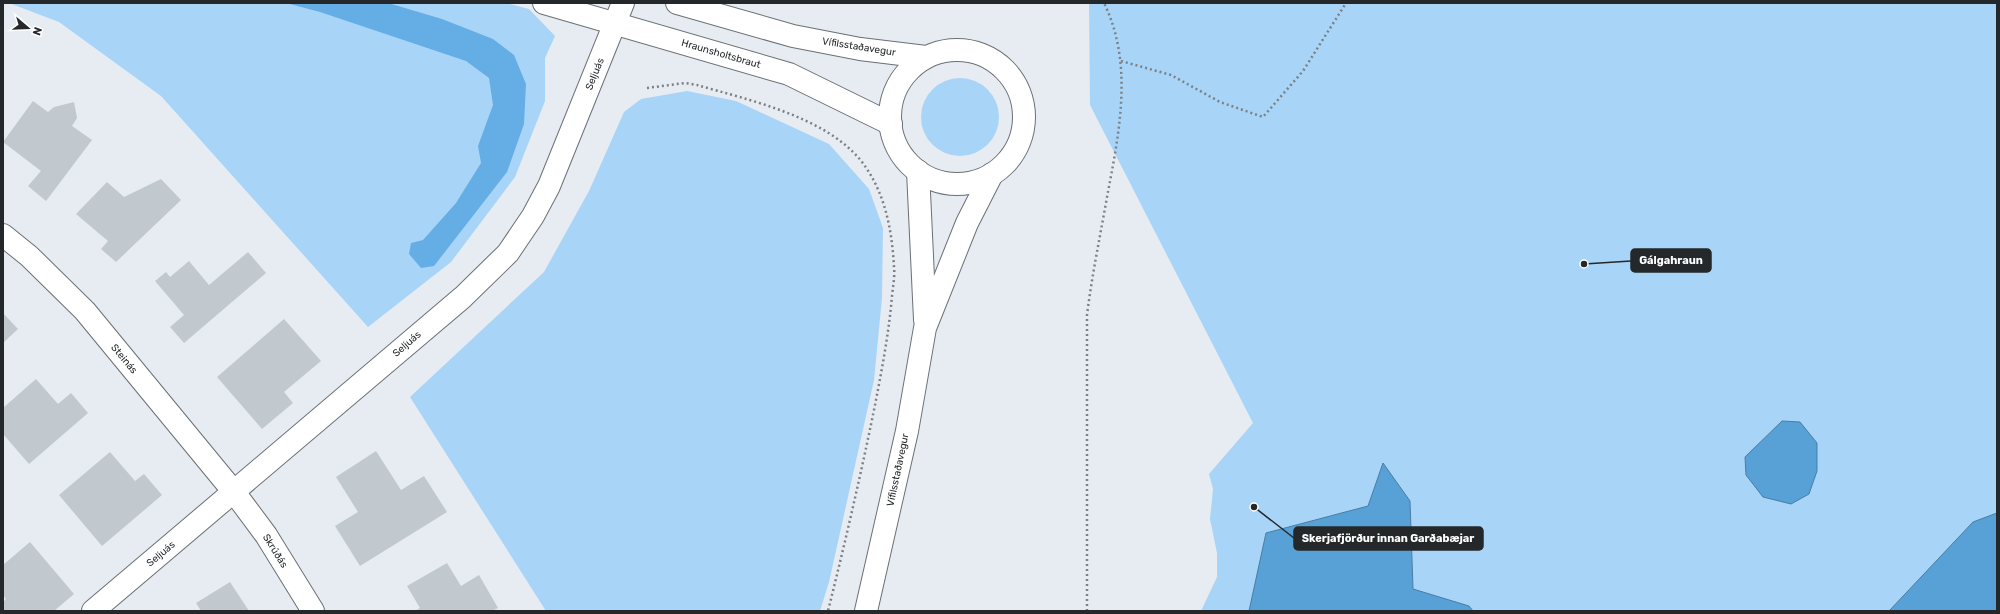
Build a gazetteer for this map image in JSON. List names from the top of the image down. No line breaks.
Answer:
{"streets":{"street":["Vífilsstaðavegur","Hraunsholtsbraut","Seljuás","Steinás","Skrúðás"]},"crossings":[["Vífilsstaðavegur","Hraunsholtsbraut"],["Hraunsholtsbraut","Seljuás"],["Seljuás","Steinás"],["Seljuás","Skrúðás"],["Steinás","Skrúðás"]],"places":["Gálgahraun","Skerjafjörður innan Garðabæjar"],"north":"right"}
